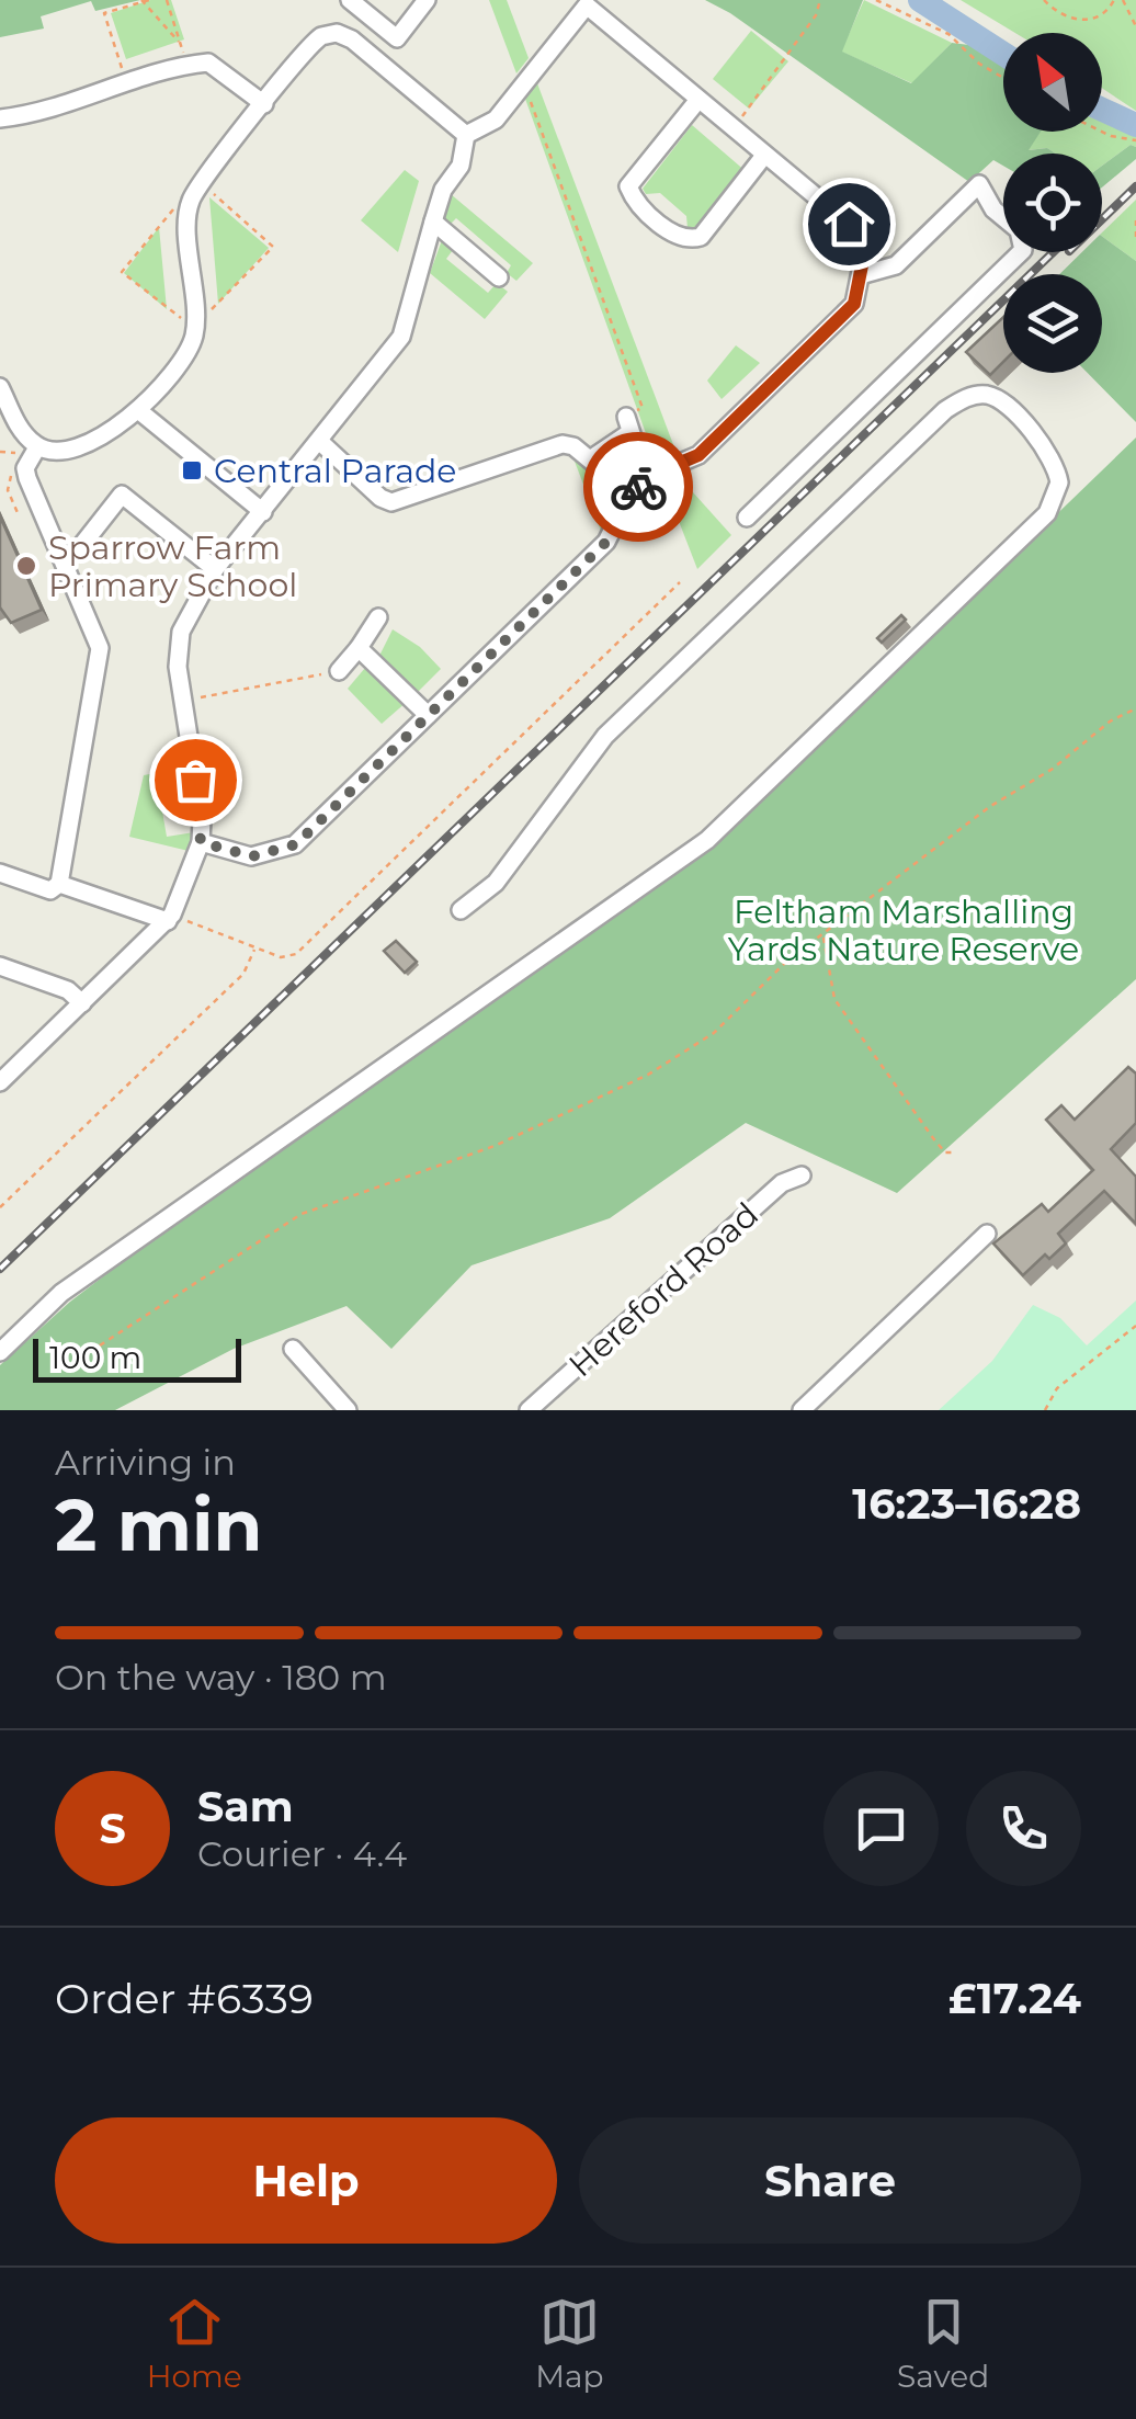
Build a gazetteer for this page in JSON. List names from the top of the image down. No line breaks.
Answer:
{"streets":{"street":["Hereford Road"]},"parks":["Feltham Marshalling Yards Nature Reserve"],"places":{"transit":["Central Parade"],"other":["Sparrow Farm Primary School"]},"scale_bar":"100 m","north":"top left","page":{"scale":"100 m","heading":["2 min","Arriving in","16:23–16:28"],"panel":["Sam","Courier · 4.4","Order #6339","£17.24"],"bar":"On the way · 180 m","round":"S","buttons":["Help","Share"],"tabs":["Home","Map","Saved"]}}
